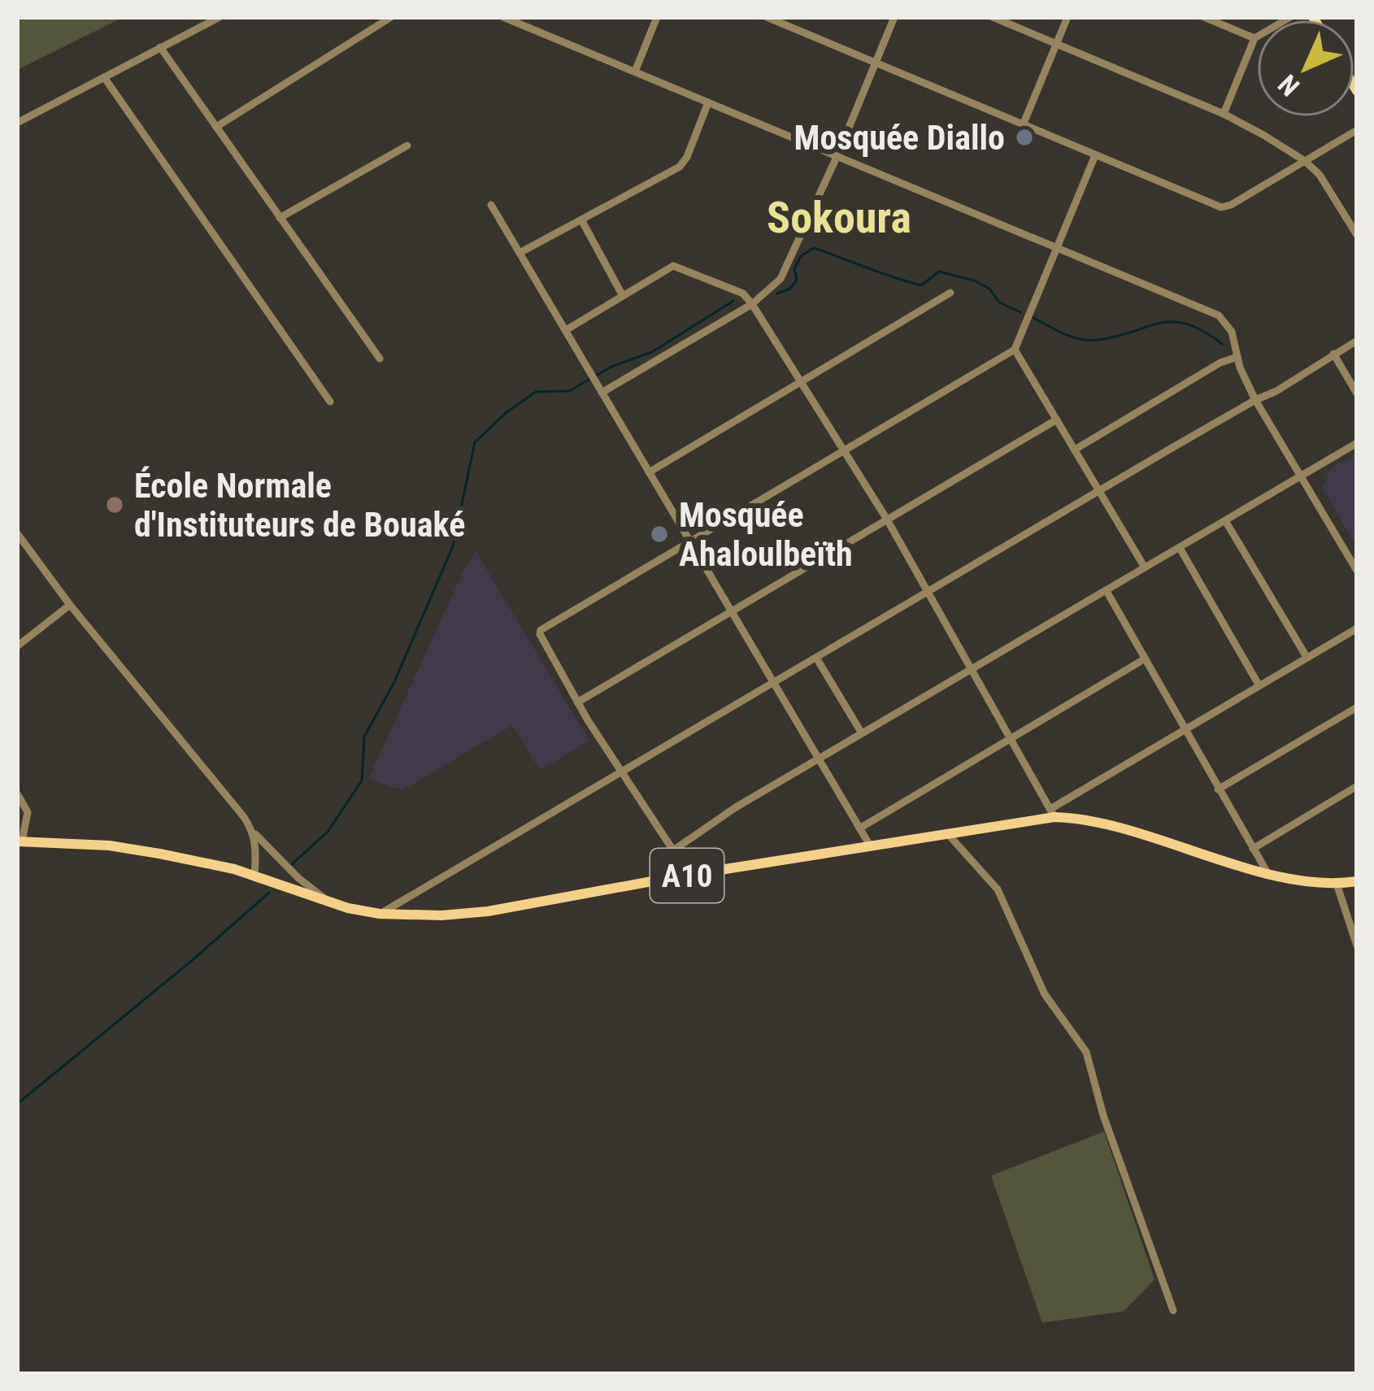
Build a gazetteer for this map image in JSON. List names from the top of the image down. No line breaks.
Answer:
{"streets":{"main road":["A10"]},"districts":["Sokoura"],"places":["Mosquée Diallo","École Normale d'Instituteurs de Bouaké","Mosquée Ahaloulbeïth"],"north":"bottom left"}
